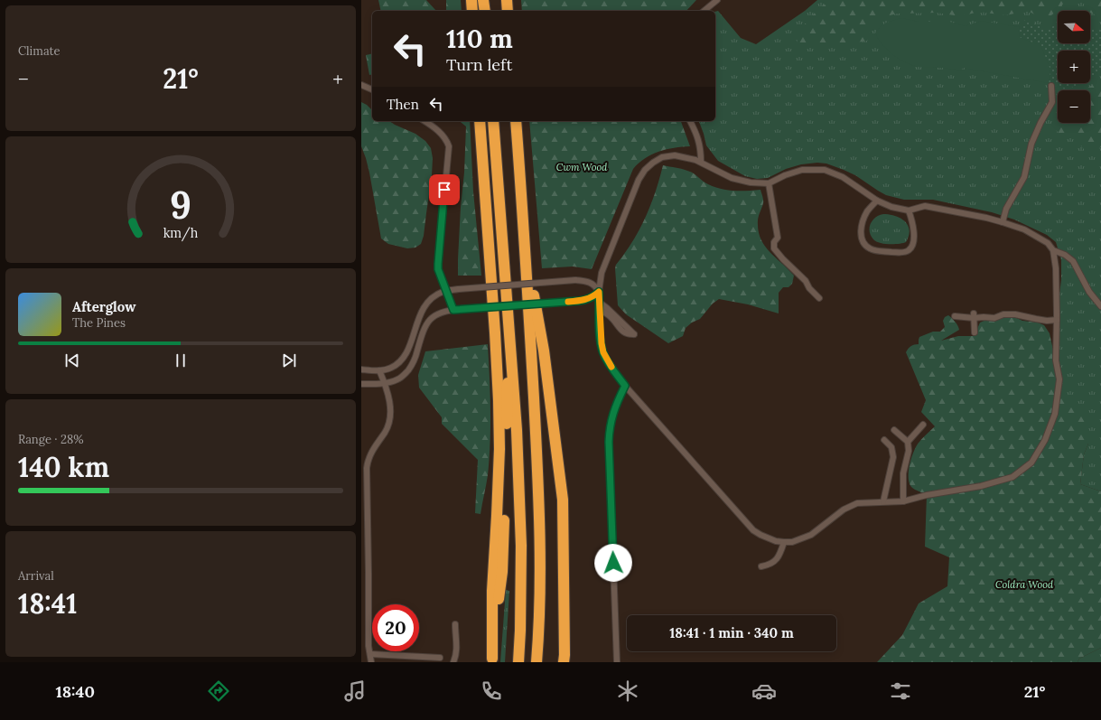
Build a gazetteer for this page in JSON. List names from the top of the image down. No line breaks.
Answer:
{"parks":["Cwm Wood","Coldra Wood"],"north":"right","page":{"tile":["Climate",["Range · 28%","140 km"],["Arrival","18:41"]],"map_buttons":["+","−"],"turn":["110 m","Turn left"],"heat":["−","21°","+"],"then":"Then","song":["Afterglow","The Pines"],"limit":"20","trip":"18:41 · 1 min · 340 m","tabs":["18:40","21°"],"gauge":["9","km/h"]}}
